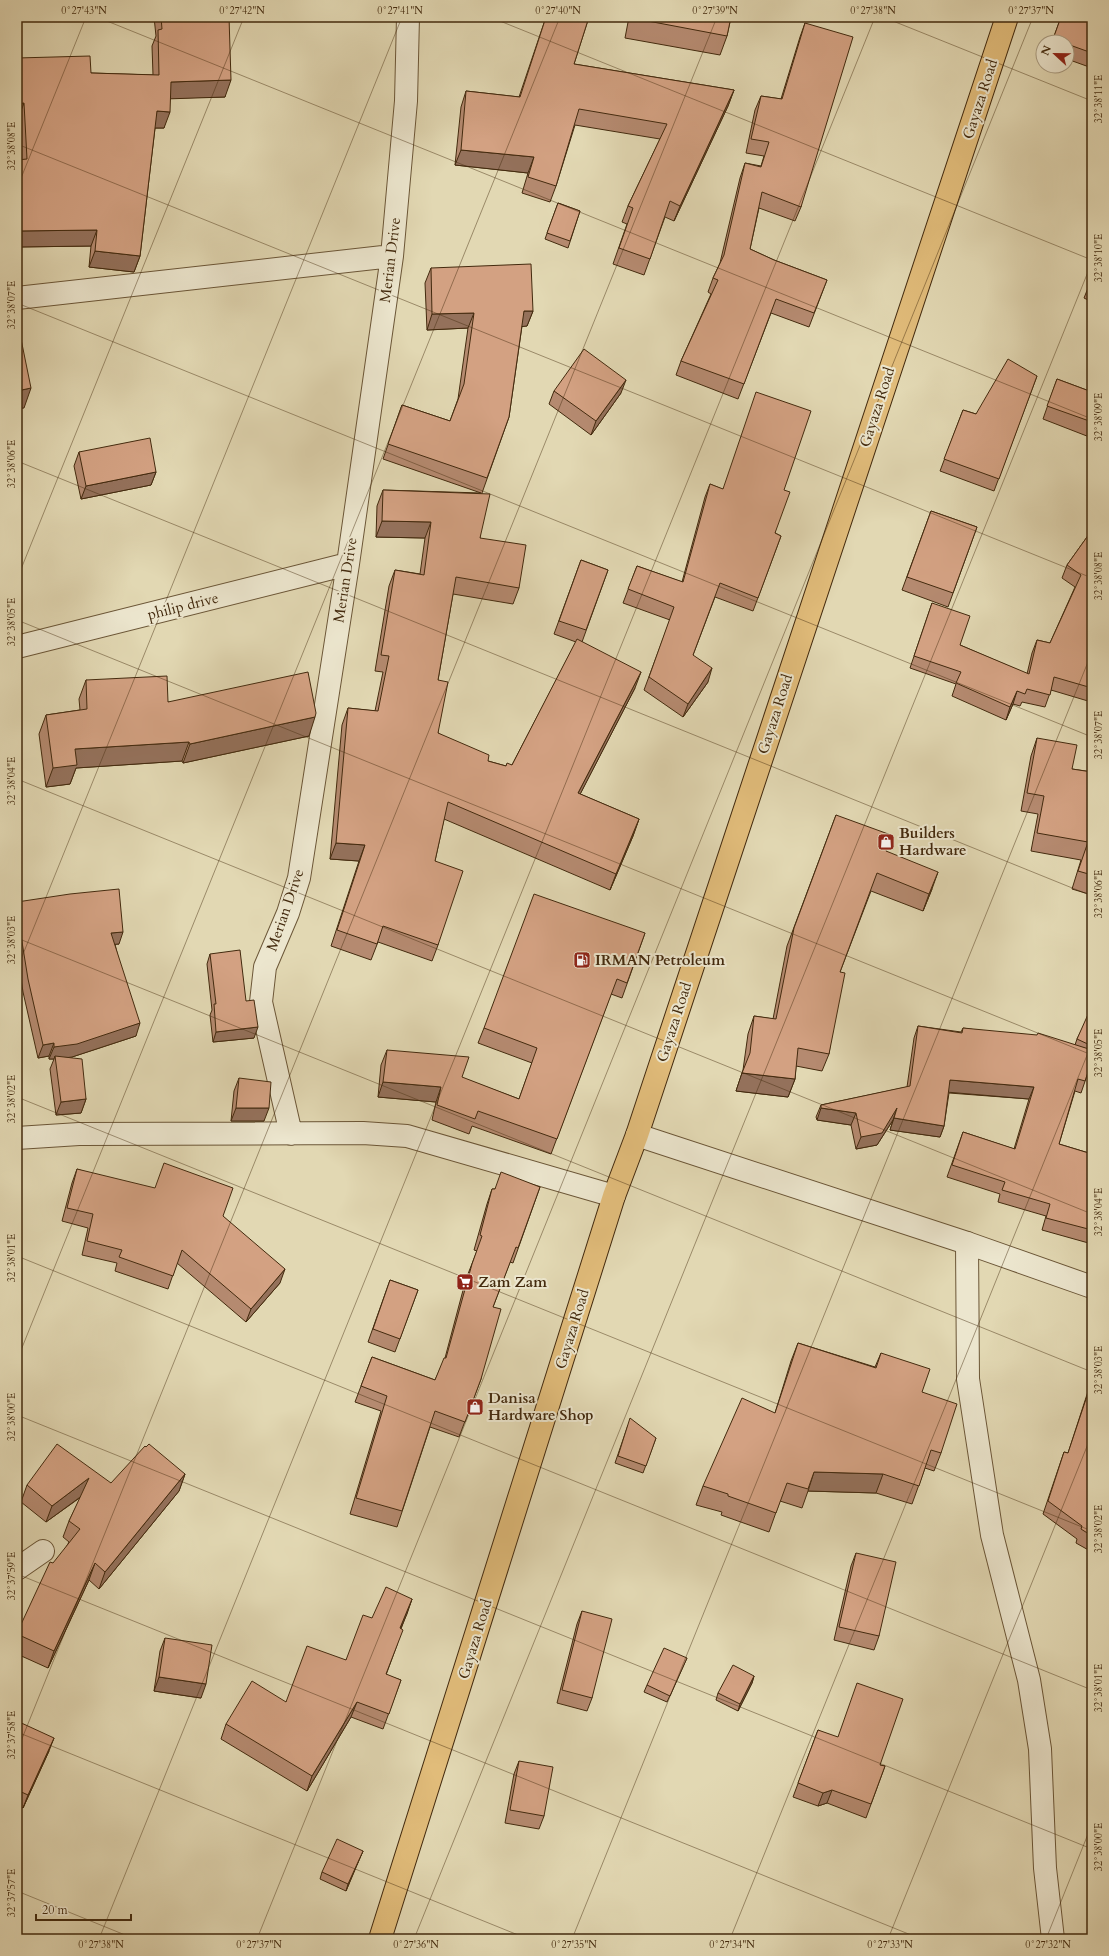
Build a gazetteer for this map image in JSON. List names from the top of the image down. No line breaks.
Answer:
{"streets":{"main road":["Gayaza Road"],"street":["Merian Drive","philip drive"]},"crossings":[["Merian Drive","philip drive"]],"places":{"shop":["Builders Hardware","Danisa Hardware Shop"],"fuel station":["IRMAN Petroleum"],"supermarket":["Zam Zam"]},"scale_bar":"20 m","north":"left","coordinates":["0°27'43\"N","0°27'42\"N","0°27'41\"N","0°27'40\"N","0°27'39\"N","0°27'38\"N","0°27'37\"N","32°38'11\"E","32°38'08\"E","32°38'10\"E","32°38'07\"E","32°38'09\"E","32°38'06\"E","32°38'05\"E","32°38'04\"E","32°38'03\"E","32°38'02\"E","32°38'01\"E","32°38'00\"E","32°37'59\"E","32°37'58\"E","32°37'57\"E","0°27'36\"N","0°27'35\"N","0°27'34\"N","0°27'33\"N","0°27'32\"N"]}
